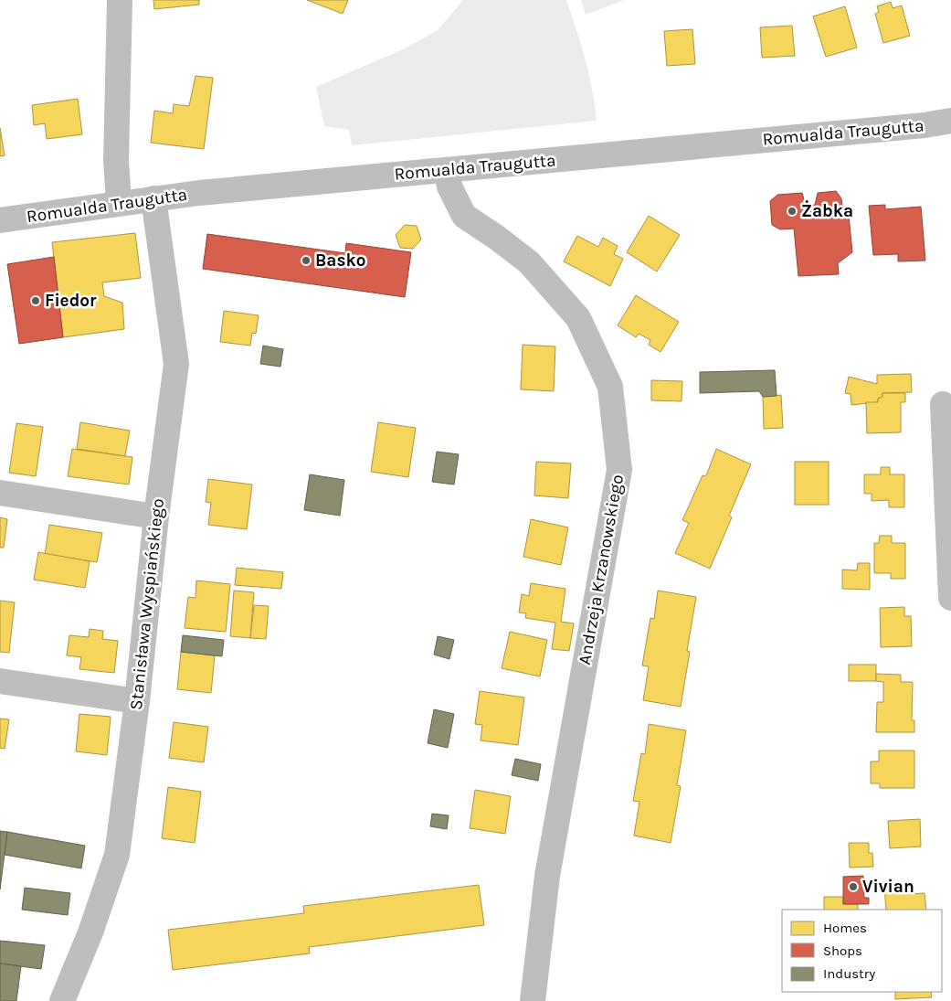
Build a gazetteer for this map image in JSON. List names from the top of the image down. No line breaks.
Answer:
{"streets":{"street":["Romualda Traugutta","Andrzeja Krzanowskiego","Stanisława Wyspiańskiego"]},"crossings":[["Romualda Traugutta","Andrzeja Krzanowskiego"],["Romualda Traugutta","Stanisława Wyspiańskiego"]],"places":["Żabka","Basko","Fiedor","Vivian"],"legend":["Homes","Shops","Industry"]}
